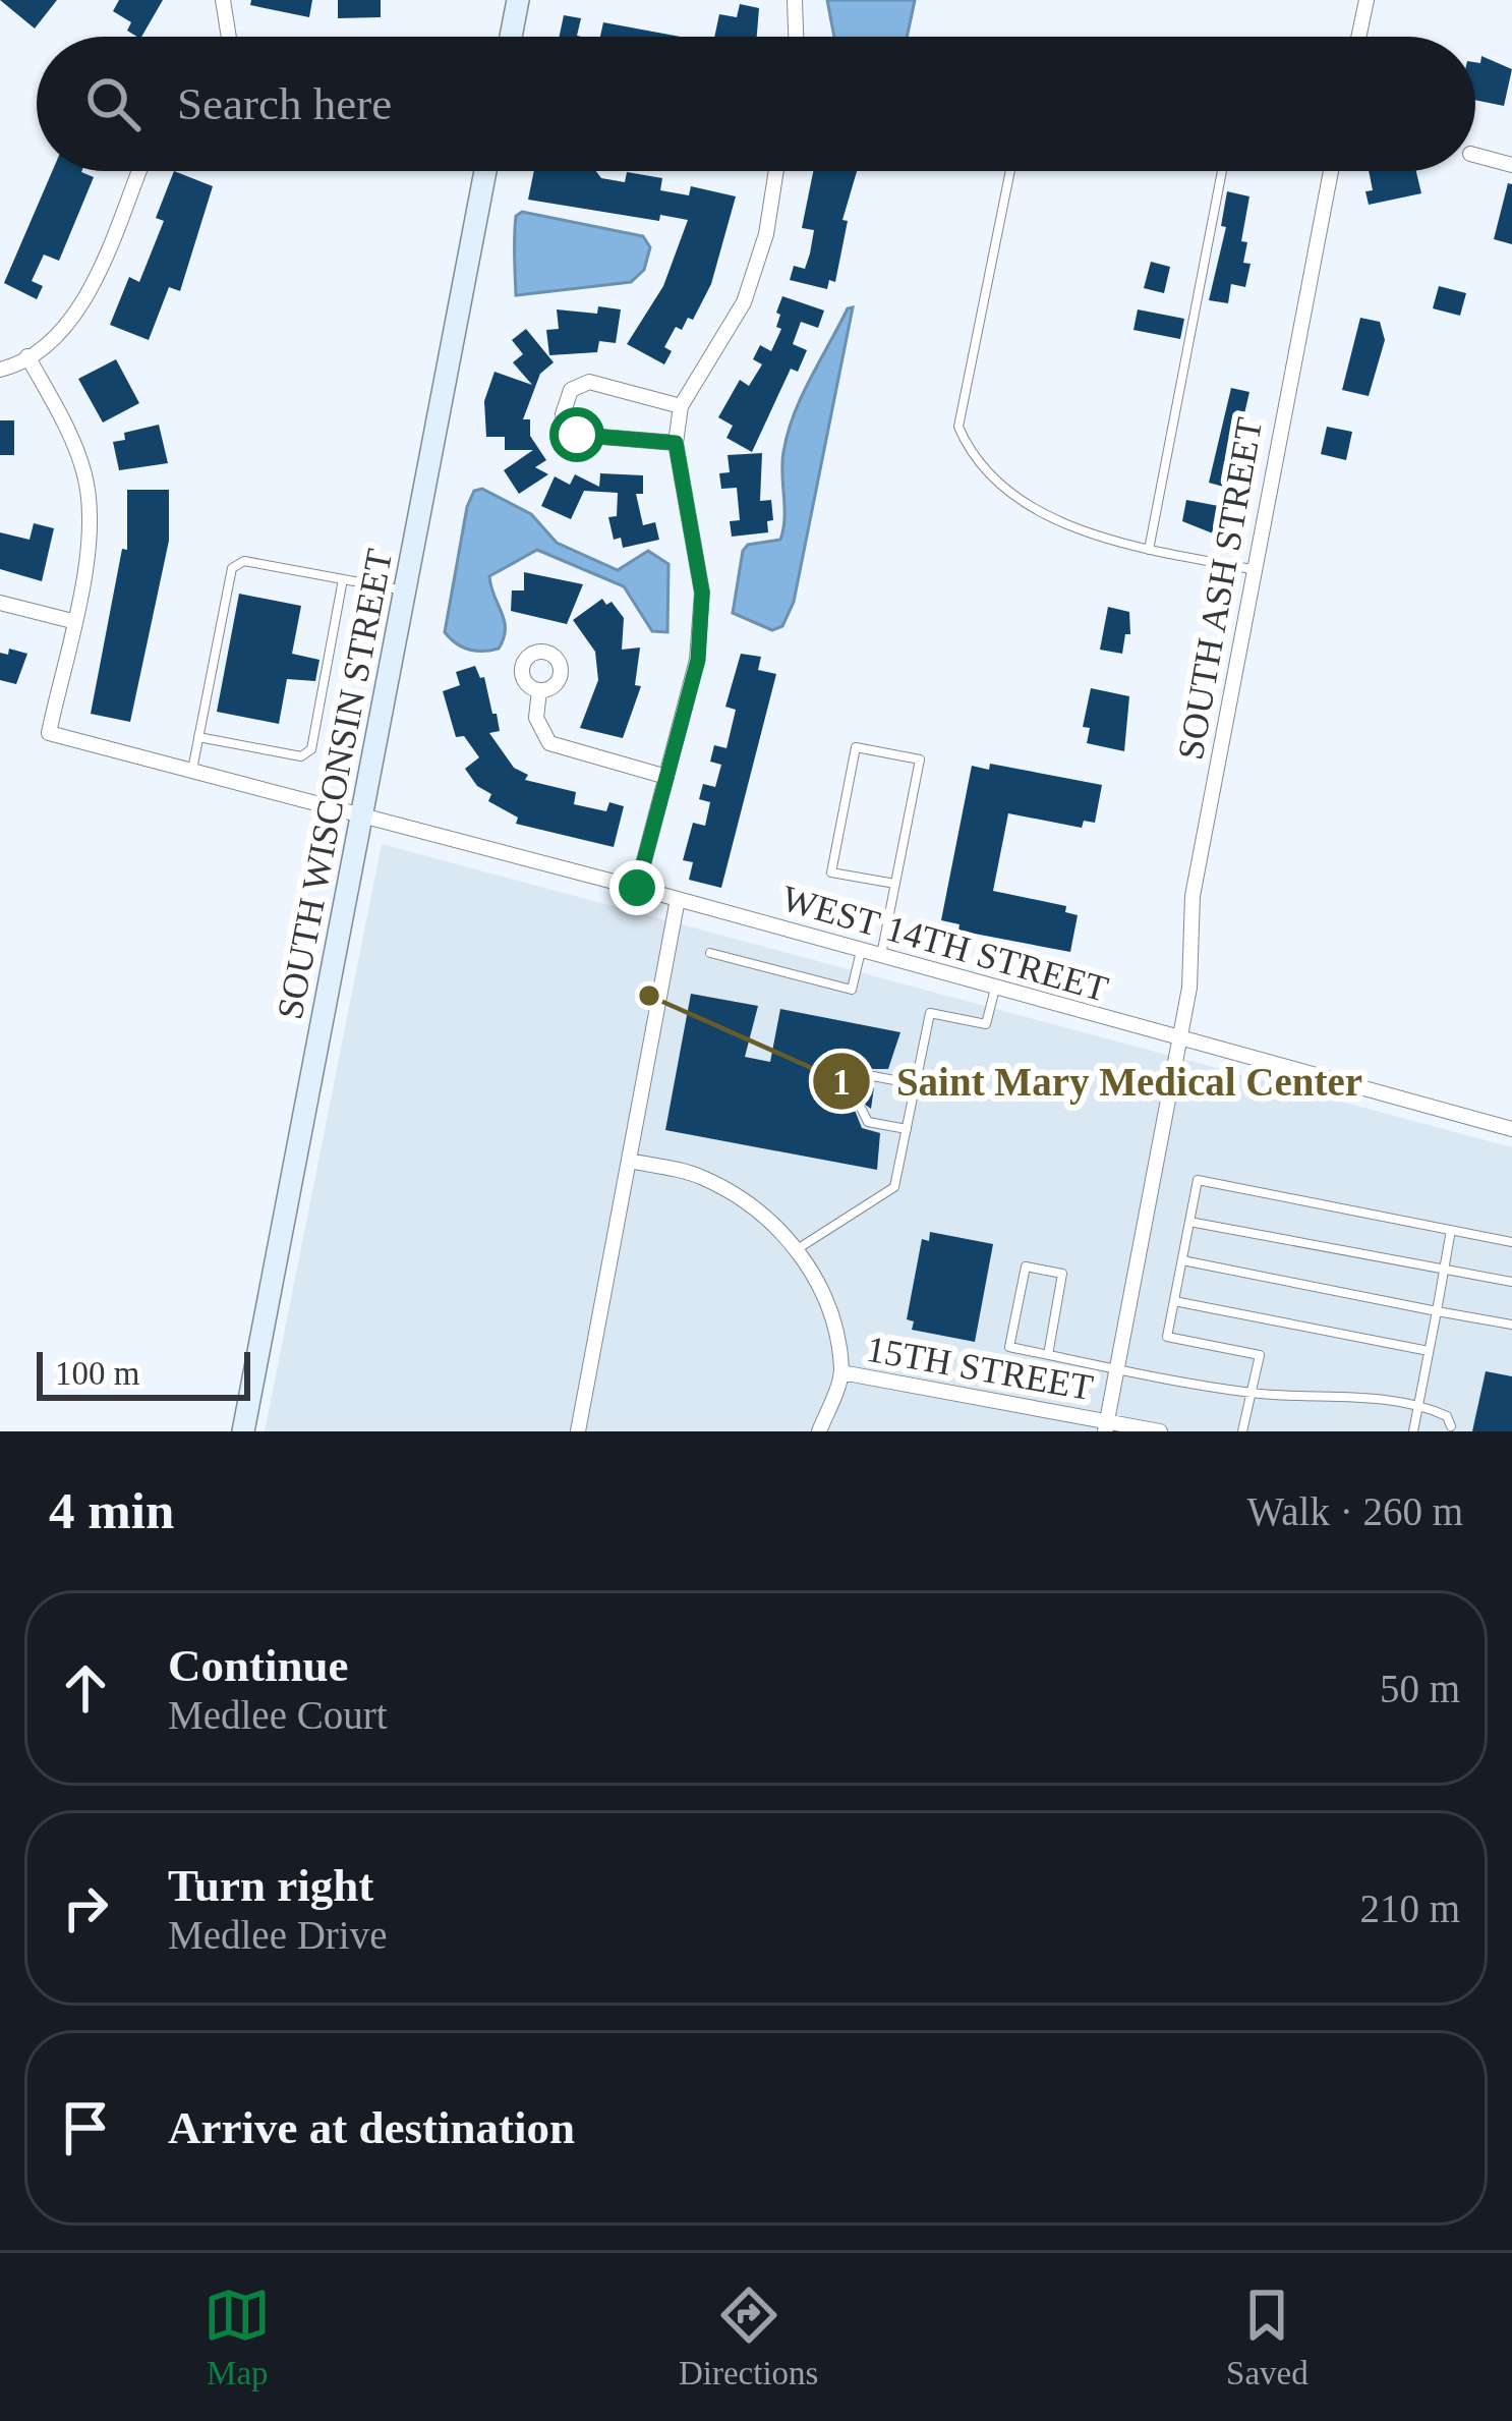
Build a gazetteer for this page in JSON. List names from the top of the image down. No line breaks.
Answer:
{"streets":{"street":["SOUTH ASH STREET","SOUTH WISCONSIN STREET","WEST 14TH STREET","15TH STREET"]},"crossings":[["SOUTH ASH STREET","WEST 14TH STREET"],["SOUTH ASH STREET","15TH STREET"],["SOUTH WISCONSIN STREET","WEST 14TH STREET"]],"places":["Saint Mary Medical Center"],"scale_bar":"100 m","page":{"search":"Search here","scale":"100 m","heading":["4 min","Walk · 260 m"],"list":[["Continue","Medlee Court","50 m"],["Turn right","Medlee Drive","210 m"],"Arrive at destination"],"nav":["Map","Directions","Saved"]}}
